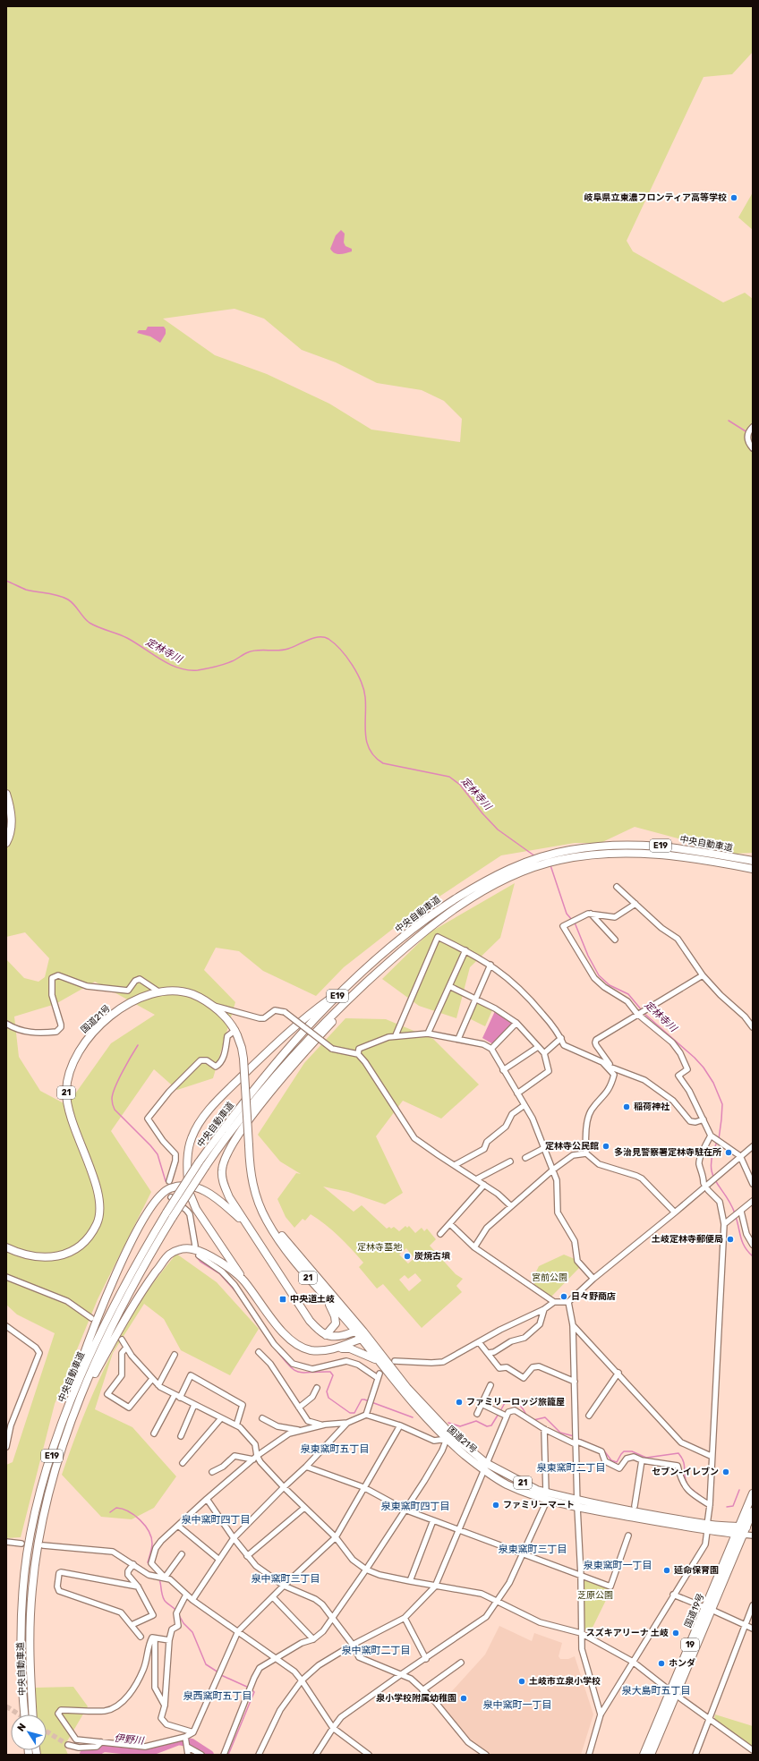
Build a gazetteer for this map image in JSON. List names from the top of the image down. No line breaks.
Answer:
{"streets":{"highway":["中央自動車道","E19","国道21号","21","国道19号","19"]},"crossings":[["国道21号","国道19号"]],"districts":["泉東窯町五丁目","泉東窯町二丁目","泉東窯町四丁目","泉中窯町四丁目","泉東窯町三丁目","泉東窯町一丁目","泉中窯町三丁目","泉中窯町二丁目","泉大島町五丁目","泉西窯町五丁目","泉中窯町一丁目"],"water":["定林寺川","伊野川"],"parks":["定林寺墓地","宮前公園","芝原公園"],"places":{"other":["岐阜県立東濃フロンティア高等学校","稲荷神社","定林寺公民館","多治見警察署定林寺駐在所","土岐定林寺郵便局","炭焼古墳","日々野商店","ファミリーロッジ旅籠屋","セブン-イレブン","ファミリーマート","延命保育園","スズキアリーナ 土岐","ホンダ","土岐市立泉小学校","泉小学校附属幼稚園"],"transit":["中央道土岐"]},"north":"top left"}
